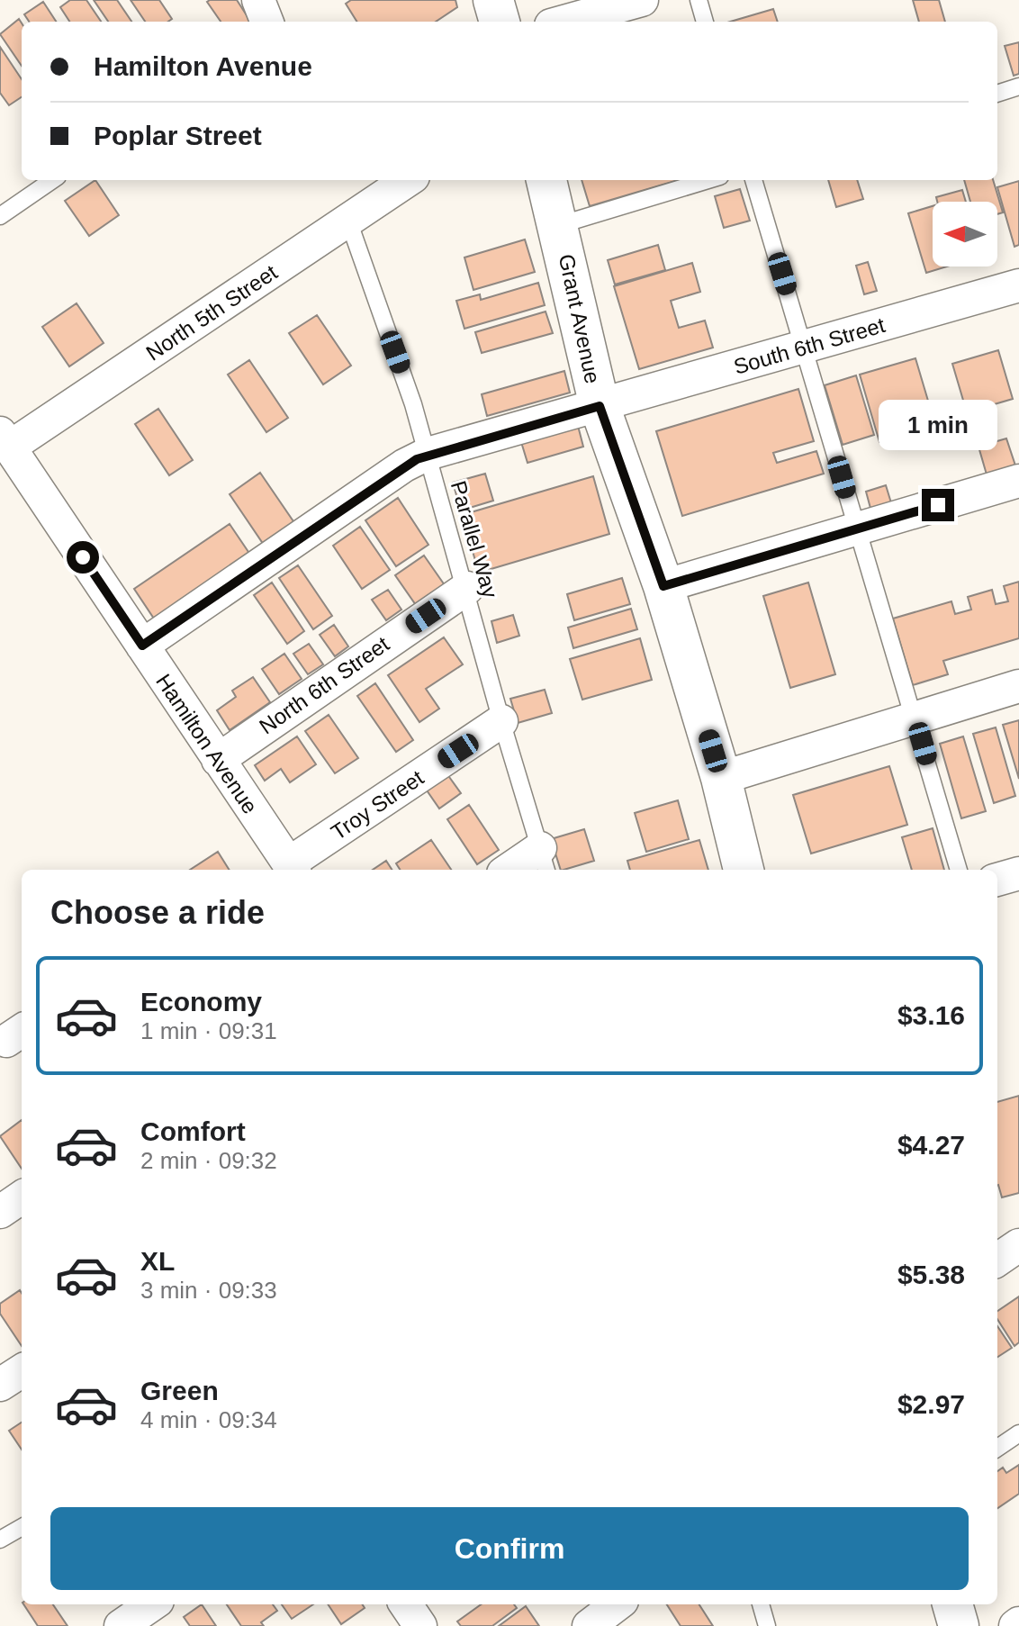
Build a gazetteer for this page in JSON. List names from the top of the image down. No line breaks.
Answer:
{"streets":{"street":["North 5th Street","Grant Avenue","South 6th Street","North 6th Street","Hamilton Avenue","Troy Street"],"lane":["Parallel Way"]},"crossings":[["North 5th Street","Parallel Way"],["North 5th Street","Hamilton Avenue"],["Grant Avenue","South 6th Street"],["Parallel Way","North 6th Street"],["Parallel Way","Troy Street"],["North 6th Street","Hamilton Avenue"],["Hamilton Avenue","Troy Street"]],"north":"left","page":{"banner":["Hamilton Avenue","Poplar Street"],"bubble":"1 min","heading":"Choose a ride","list":[{"name":"Economy","note":"1 min · 09:31","value":"$3.16"},{"name":"Comfort","note":"2 min · 09:32","value":"$4.27"},{"name":"XL","note":"3 min · 09:33","value":"$5.38"},{"name":"Green","note":"4 min · 09:34","value":"$2.97"}],"buttons":"Confirm"}}
